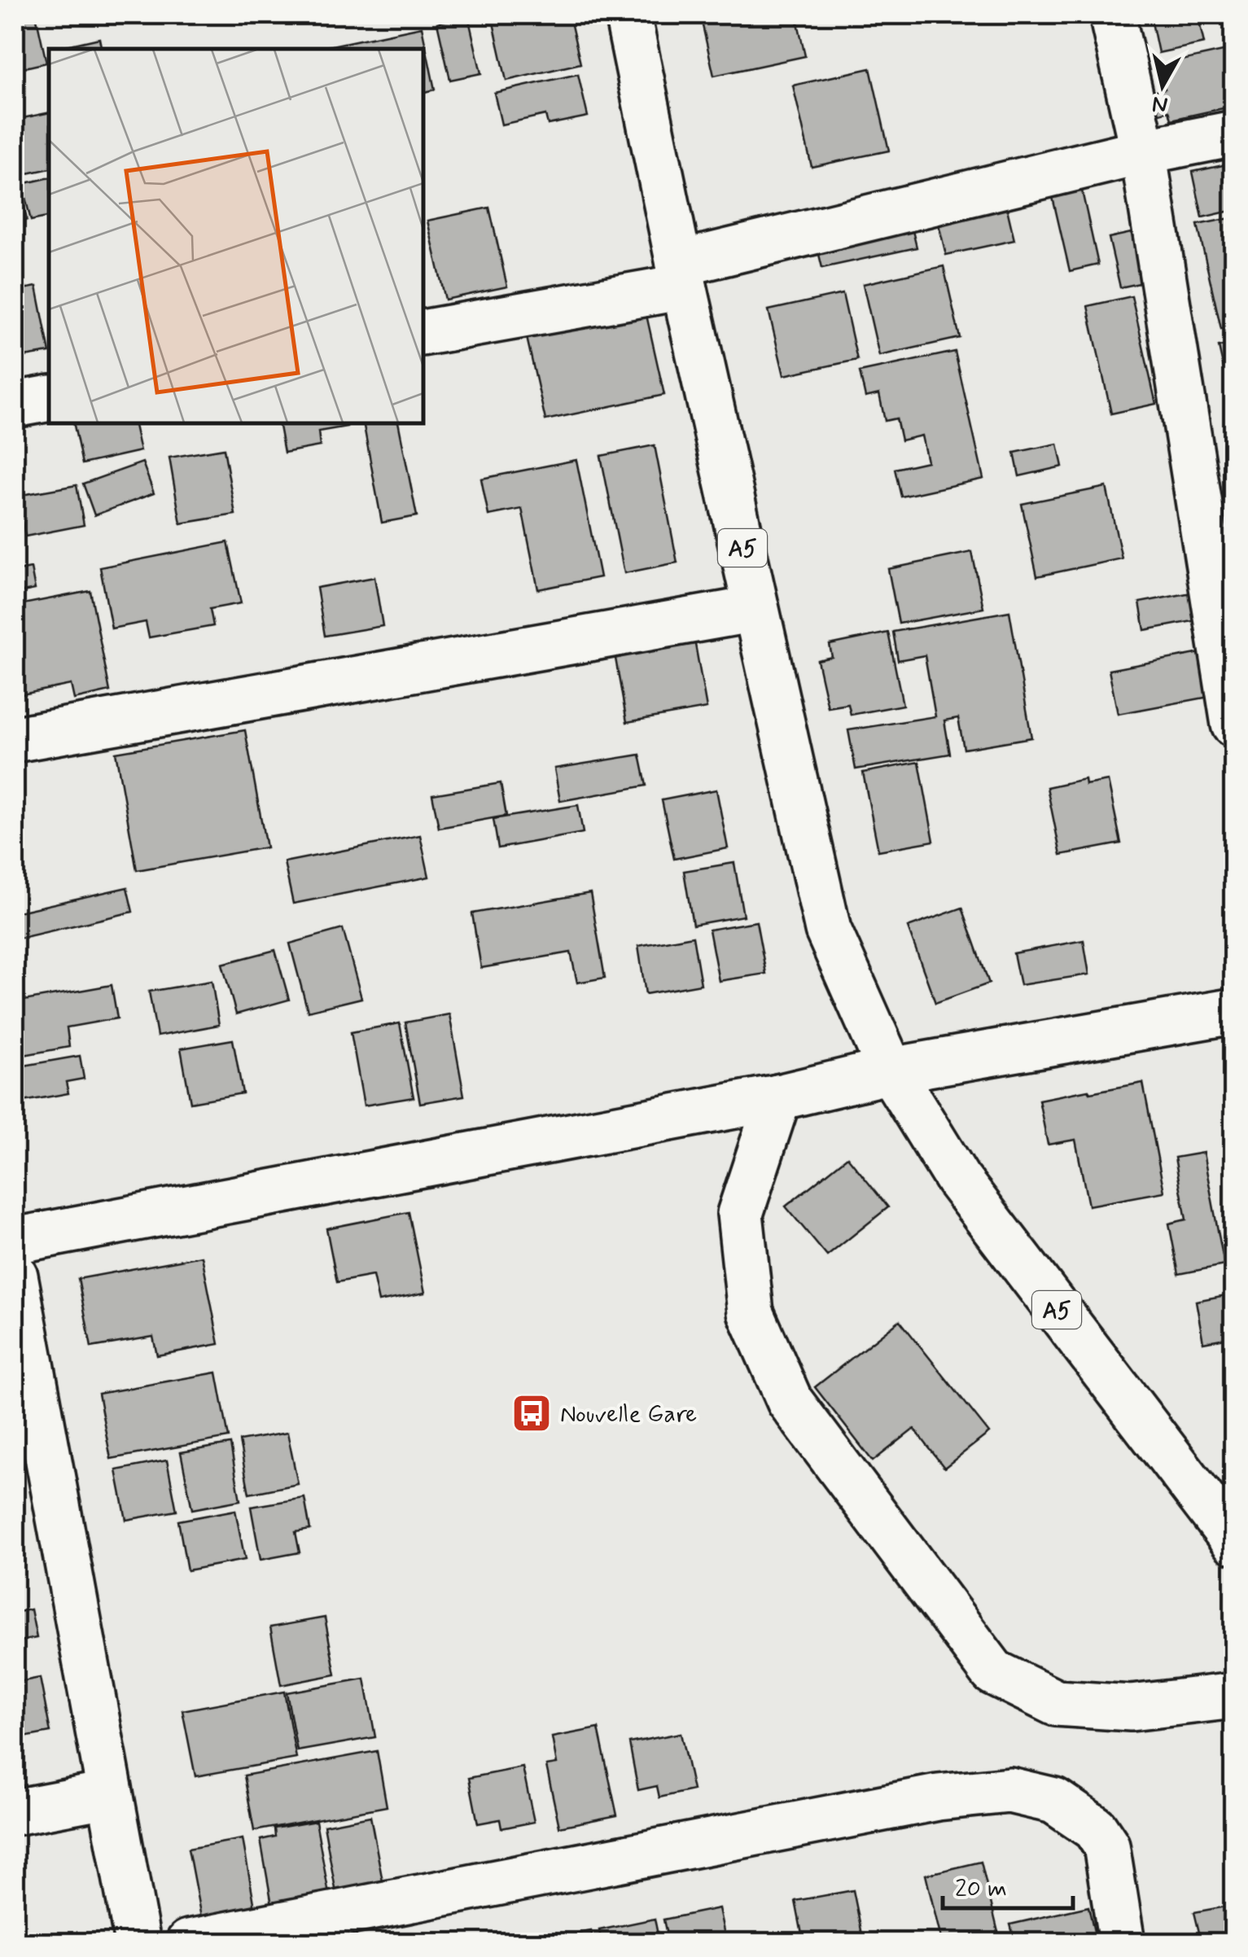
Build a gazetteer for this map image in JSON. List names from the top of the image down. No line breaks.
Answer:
{"streets":{"street":["A5"]},"places":{"bus stop":["Nouvelle Gare"]},"scale_bar":"20 m","north":"bottom"}
